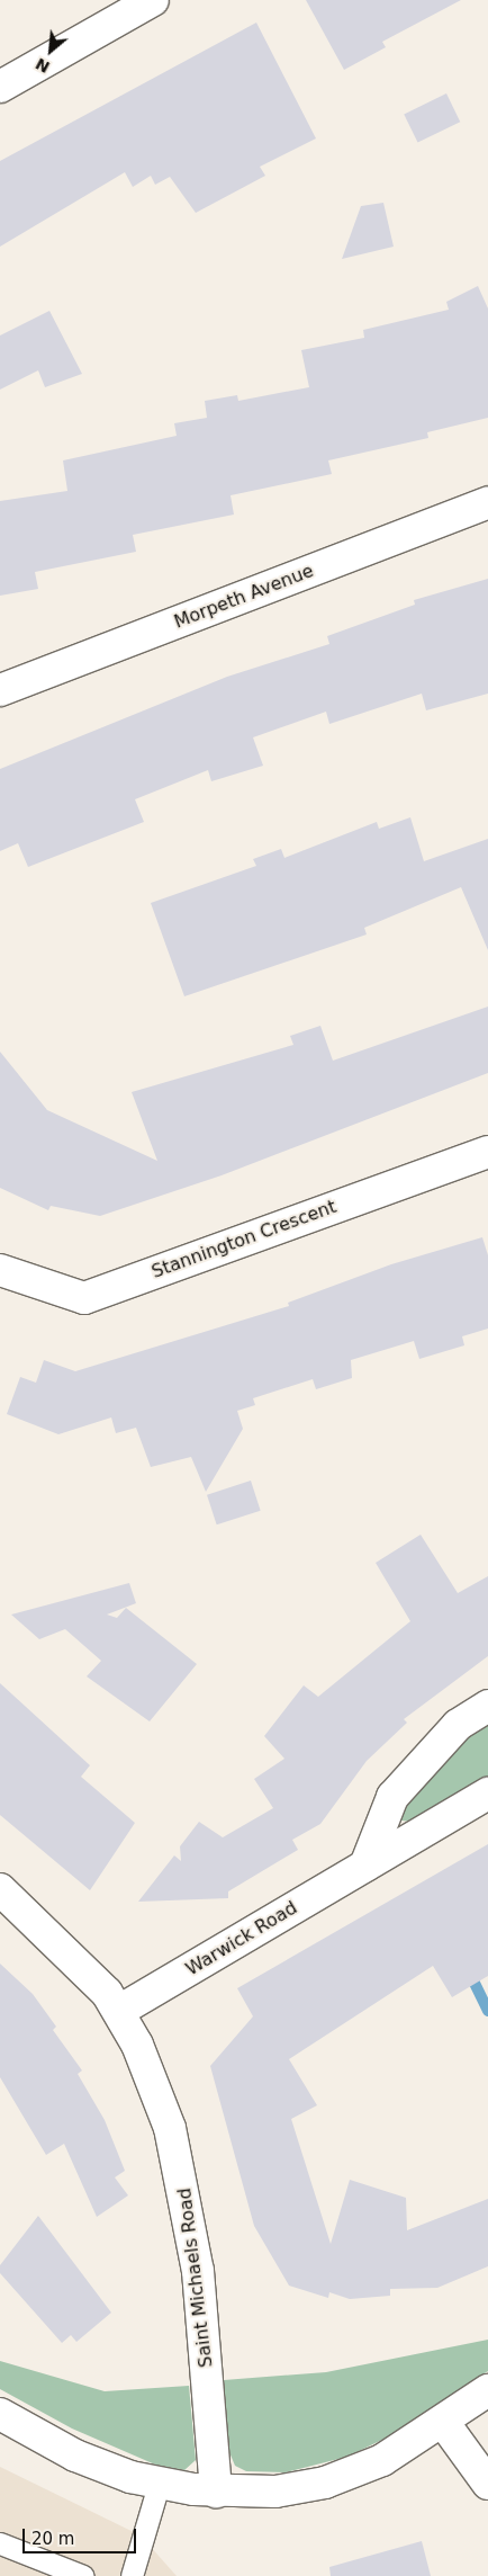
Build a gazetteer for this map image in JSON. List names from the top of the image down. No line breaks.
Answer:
{"streets":{"street":["Morpeth Avenue","Stannington Crescent","Warwick Road","Saint Michaels Road"]},"crossings":[["Warwick Road","Saint Michaels Road"]],"scale_bar":"20 m","north":"bottom left"}
